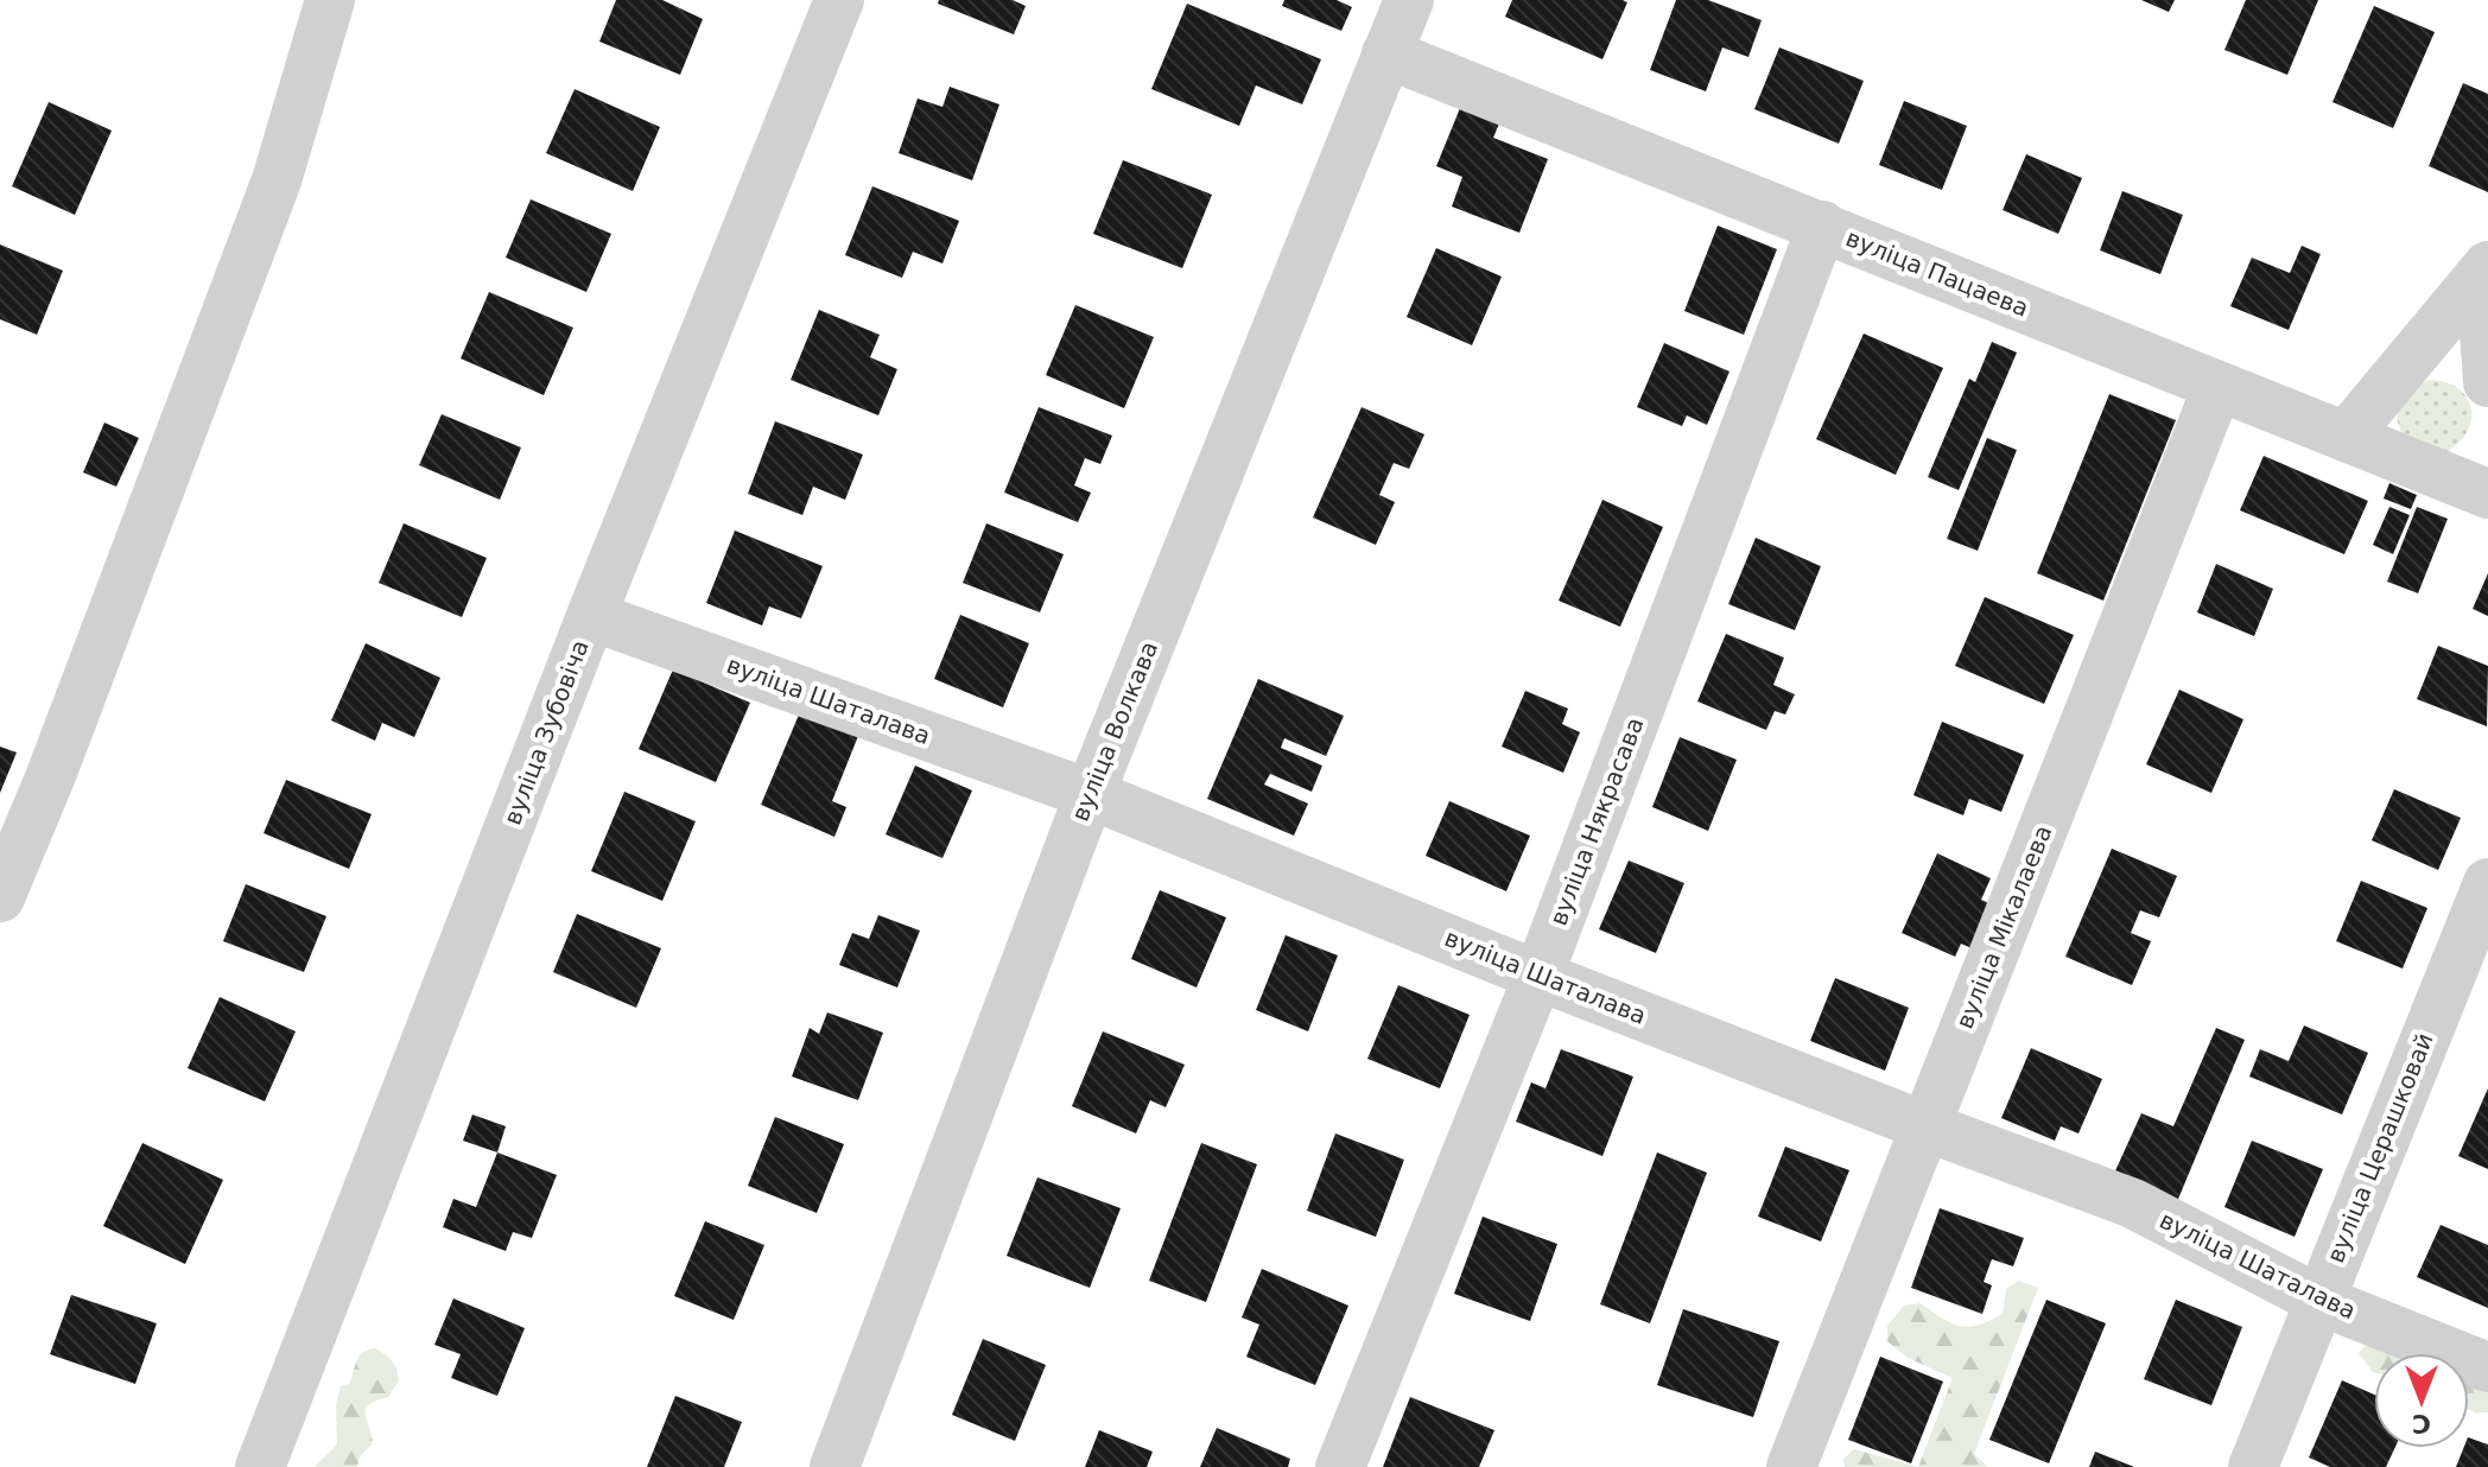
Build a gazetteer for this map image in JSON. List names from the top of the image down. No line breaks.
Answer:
{"streets":{"street":["вуліца Пацаева","вуліца Шаталава","вуліца Волкава","вуліца Зубовіча","вуліца Някрасава","вуліца Мікалаева","вуліца Церашковай"]},"crossings":[["вуліца Пацаева","вуліца Волкава"],["вуліца Пацаева","вуліца Някрасава"],["вуліца Пацаева","вуліца Мікалаева"],["вуліца Шаталава","вуліца Волкава"],["вуліца Шаталава","вуліца Зубовіча"],["вуліца Шаталава","вуліца Някрасава"],["вуліца Шаталава","вуліца Мікалаева"],["вуліца Шаталава","вуліца Церашковай"]],"north":"bottom"}
